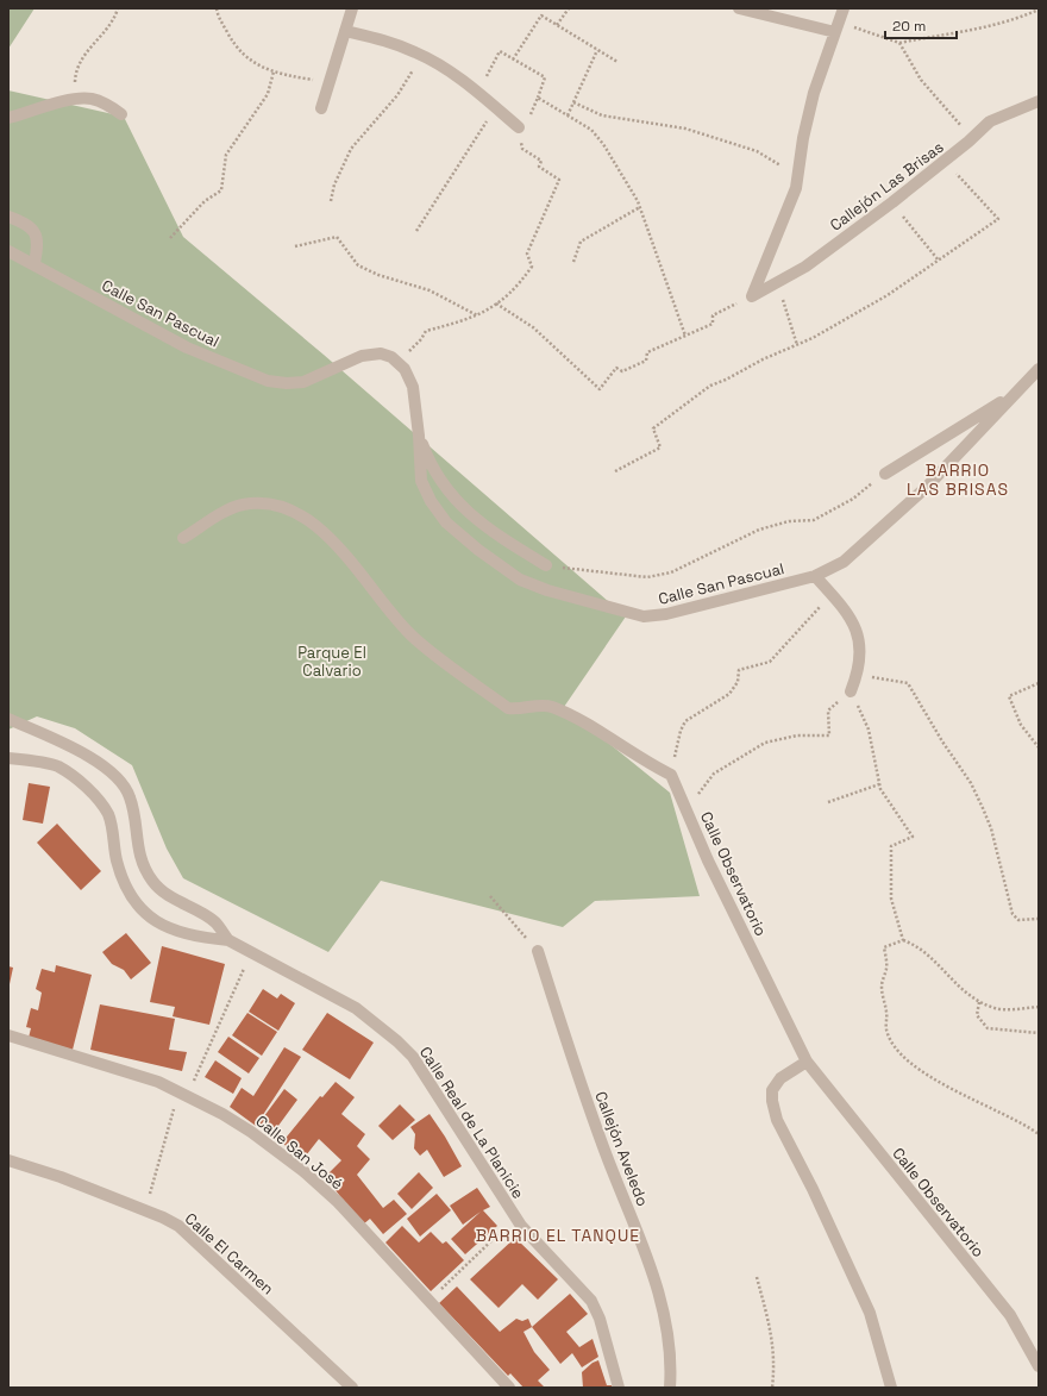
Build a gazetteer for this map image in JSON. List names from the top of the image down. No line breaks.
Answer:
{"streets":{"street":["Callejón Las Brisas","Calle San Pascual","Calle Observatorio","Calle Real de La Planicie","Callejón Aveledo","Calle San José","Calle El Carmen"]},"districts":["BARRIO LAS BRISAS","BARRIO EL TANQUE"],"parks":["Parque El Calvario"],"scale_bar":"20 m"}
